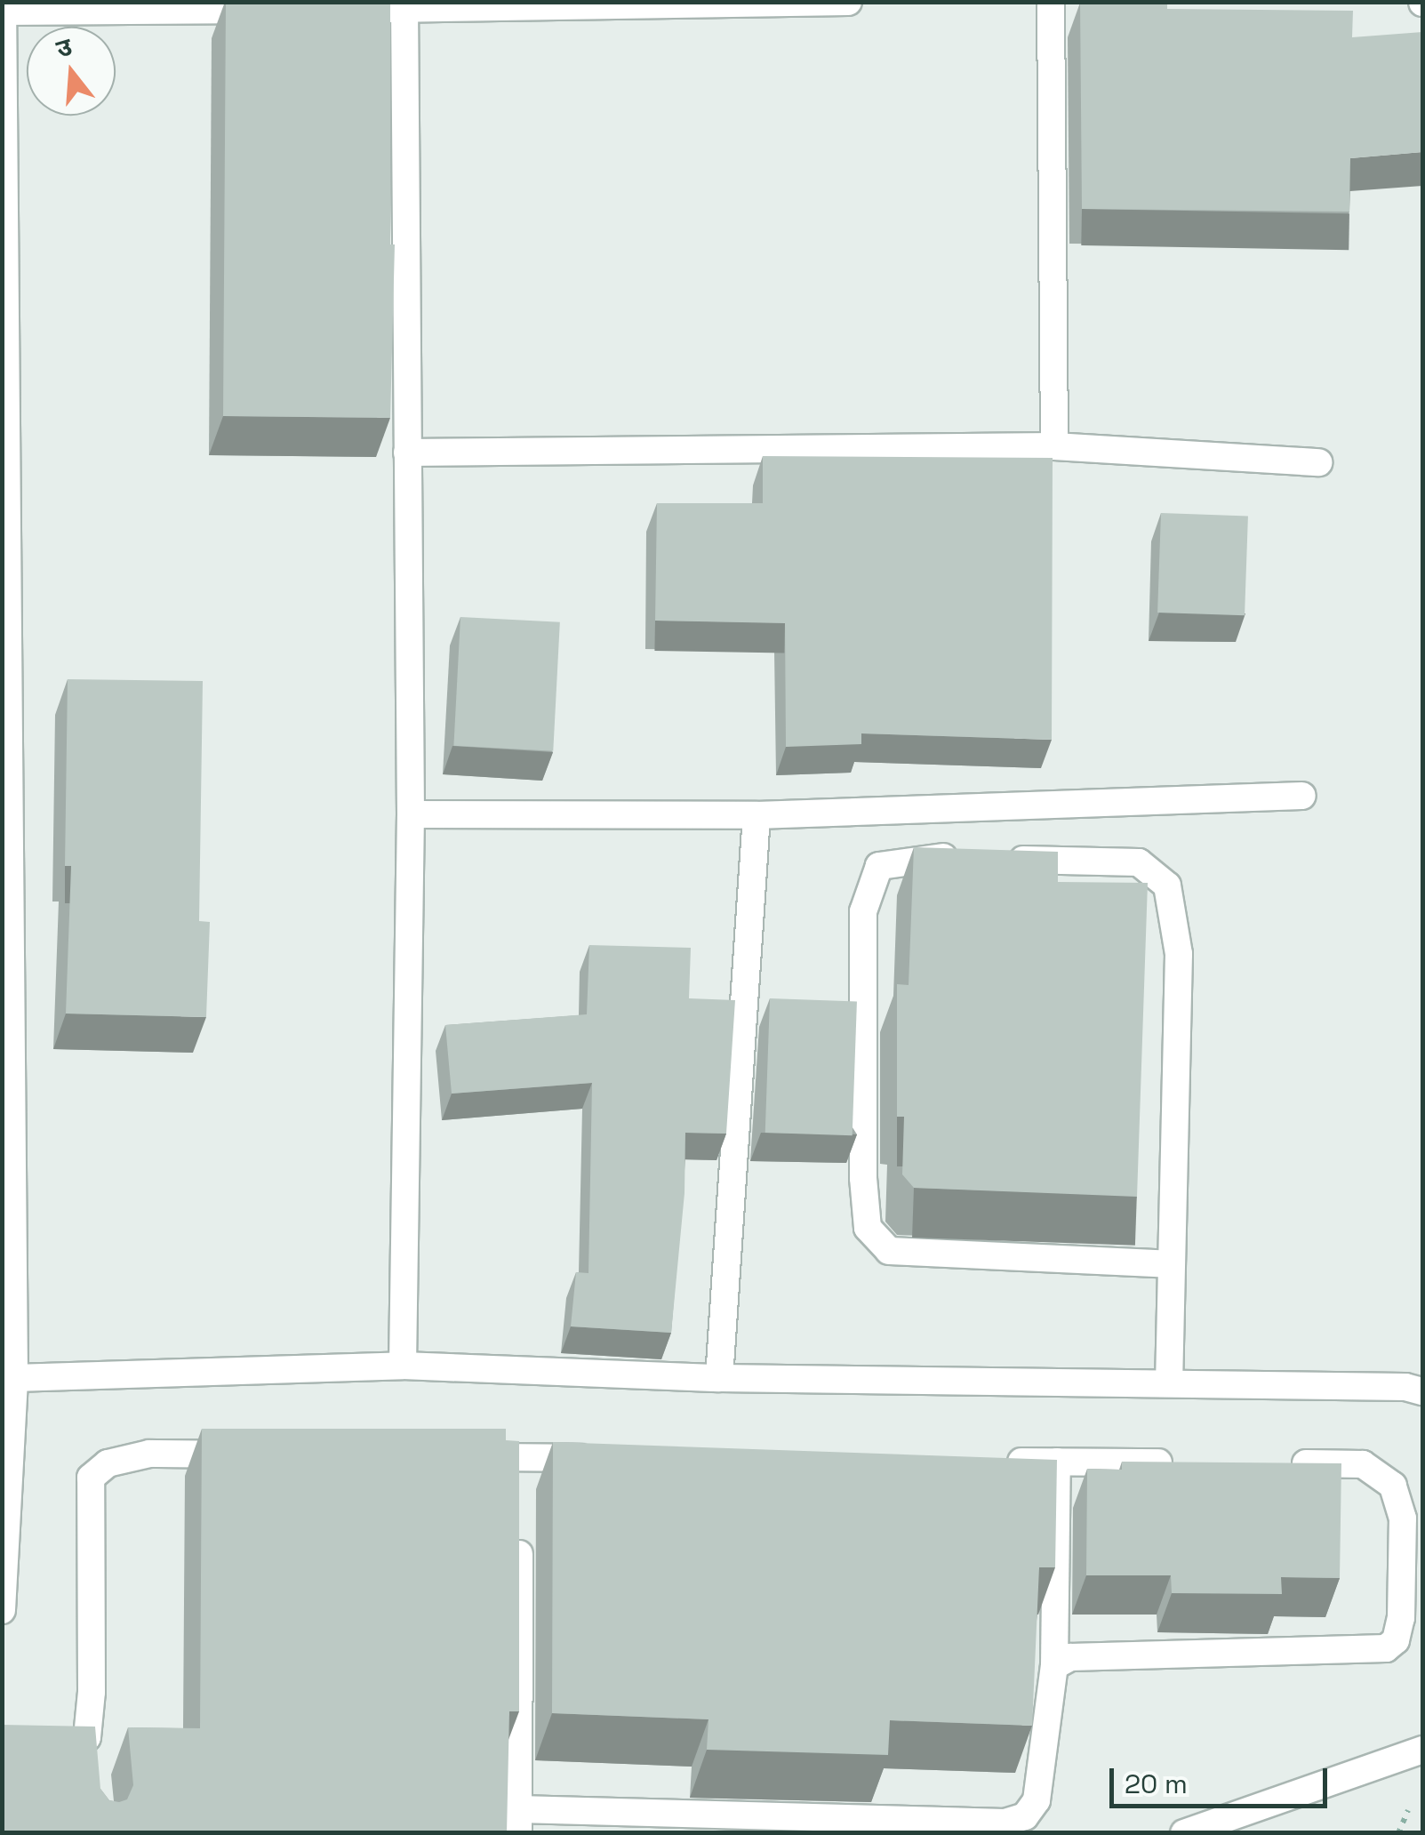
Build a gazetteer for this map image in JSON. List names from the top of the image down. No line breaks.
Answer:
{"scale_bar":"20 m","north":"top"}
